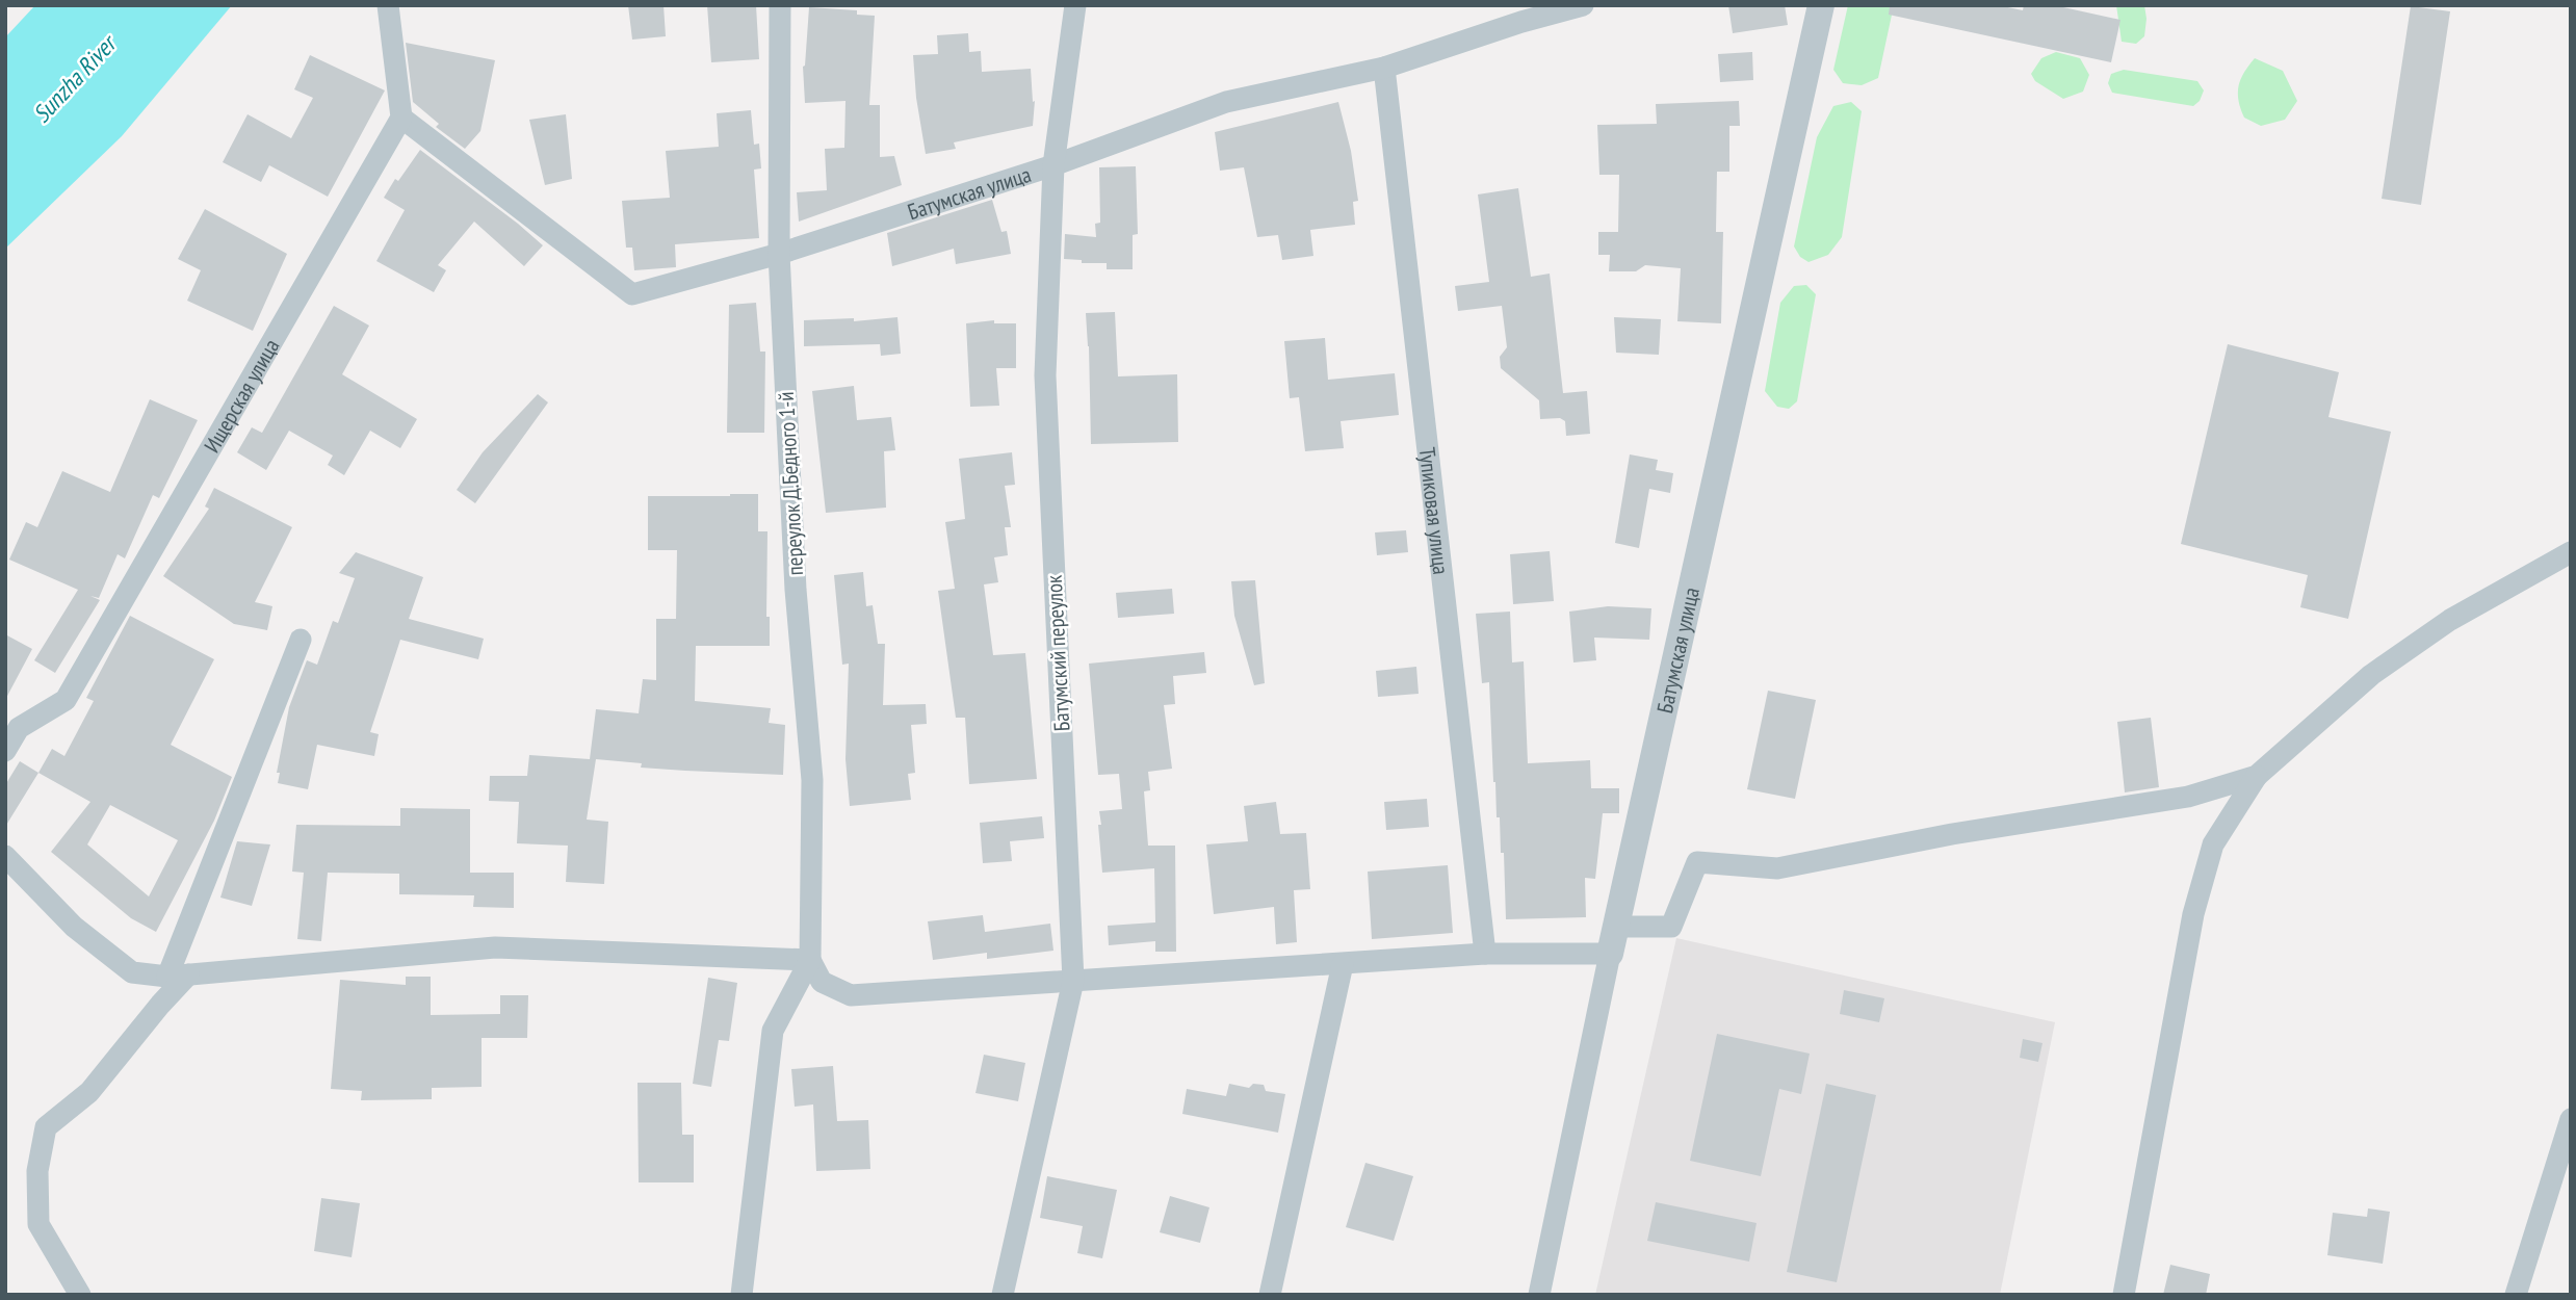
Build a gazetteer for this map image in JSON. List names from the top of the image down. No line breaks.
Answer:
{"streets":{"street":["Батумская улица","Ищерская улица","переулок Д.Бедного 1-й","Тупиковая улица","Батумский переулок"]},"crossings":[["Батумская улица","Ищерская улица"],["Батумская улица","переулок Д.Бедного 1-й"],["Батумская улица","Тупиковая улица"],["Батумская улица","Батумский переулок"]],"water":["Sunzha River"]}
